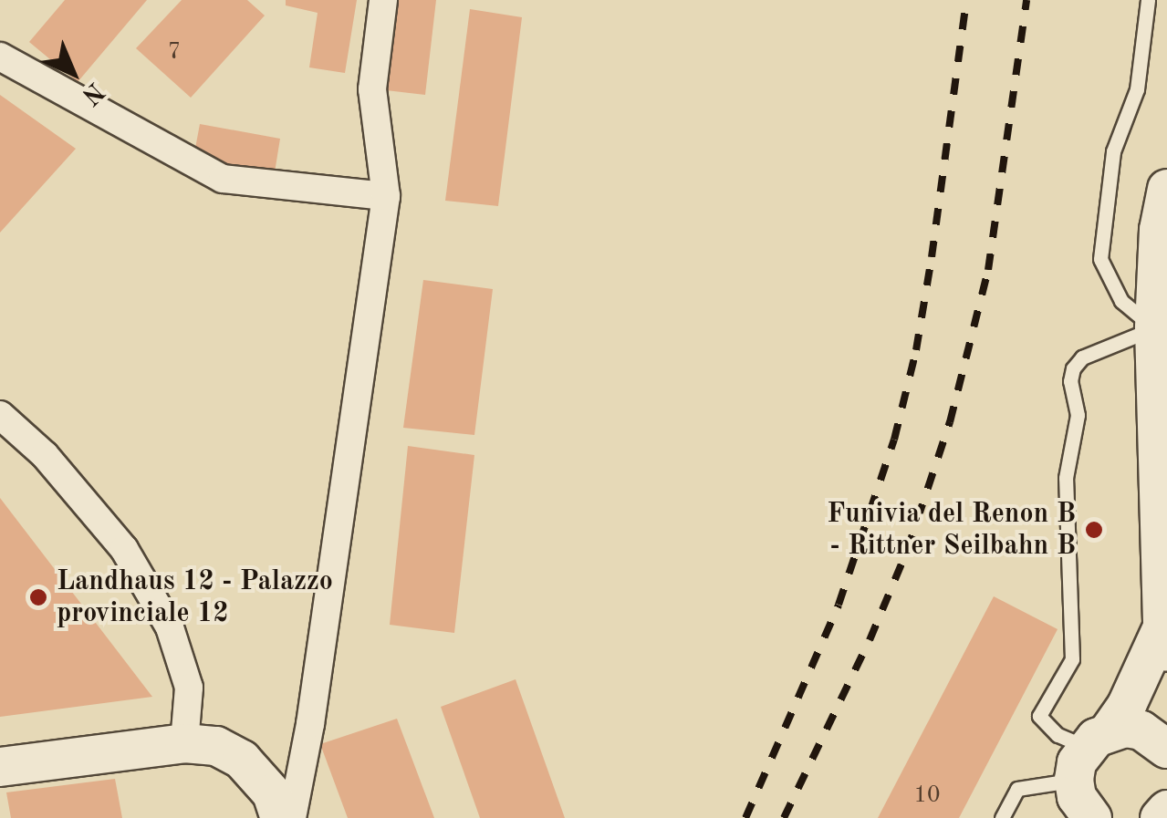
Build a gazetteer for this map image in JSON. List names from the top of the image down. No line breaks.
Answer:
{"places":["Funivia del Renon B - Rittner Seilbahn B","Landhaus 12 - Palazzo provinciale 12"],"house_numbers":["7","10"],"north":"bottom right"}
